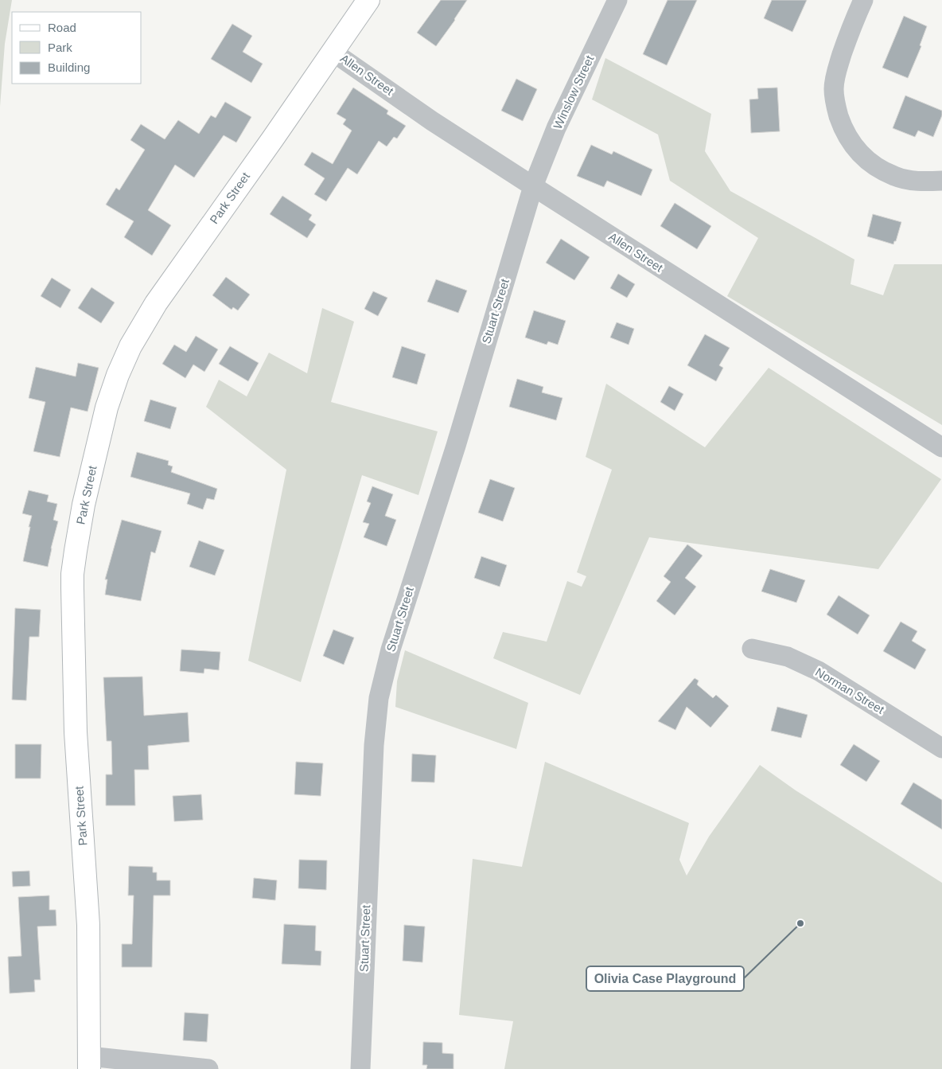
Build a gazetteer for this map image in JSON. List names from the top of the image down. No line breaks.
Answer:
{"streets":{"street":["Allen Street","Winslow Street","Park Street","Stuart Street","Norman Street"]},"crossings":[["Allen Street","Winslow Street"],["Allen Street","Park Street"],["Allen Street","Stuart Street"],["Winslow Street","Stuart Street"]],"places":["Olivia Case Playground"],"legend":["Road","Park","Building"]}
